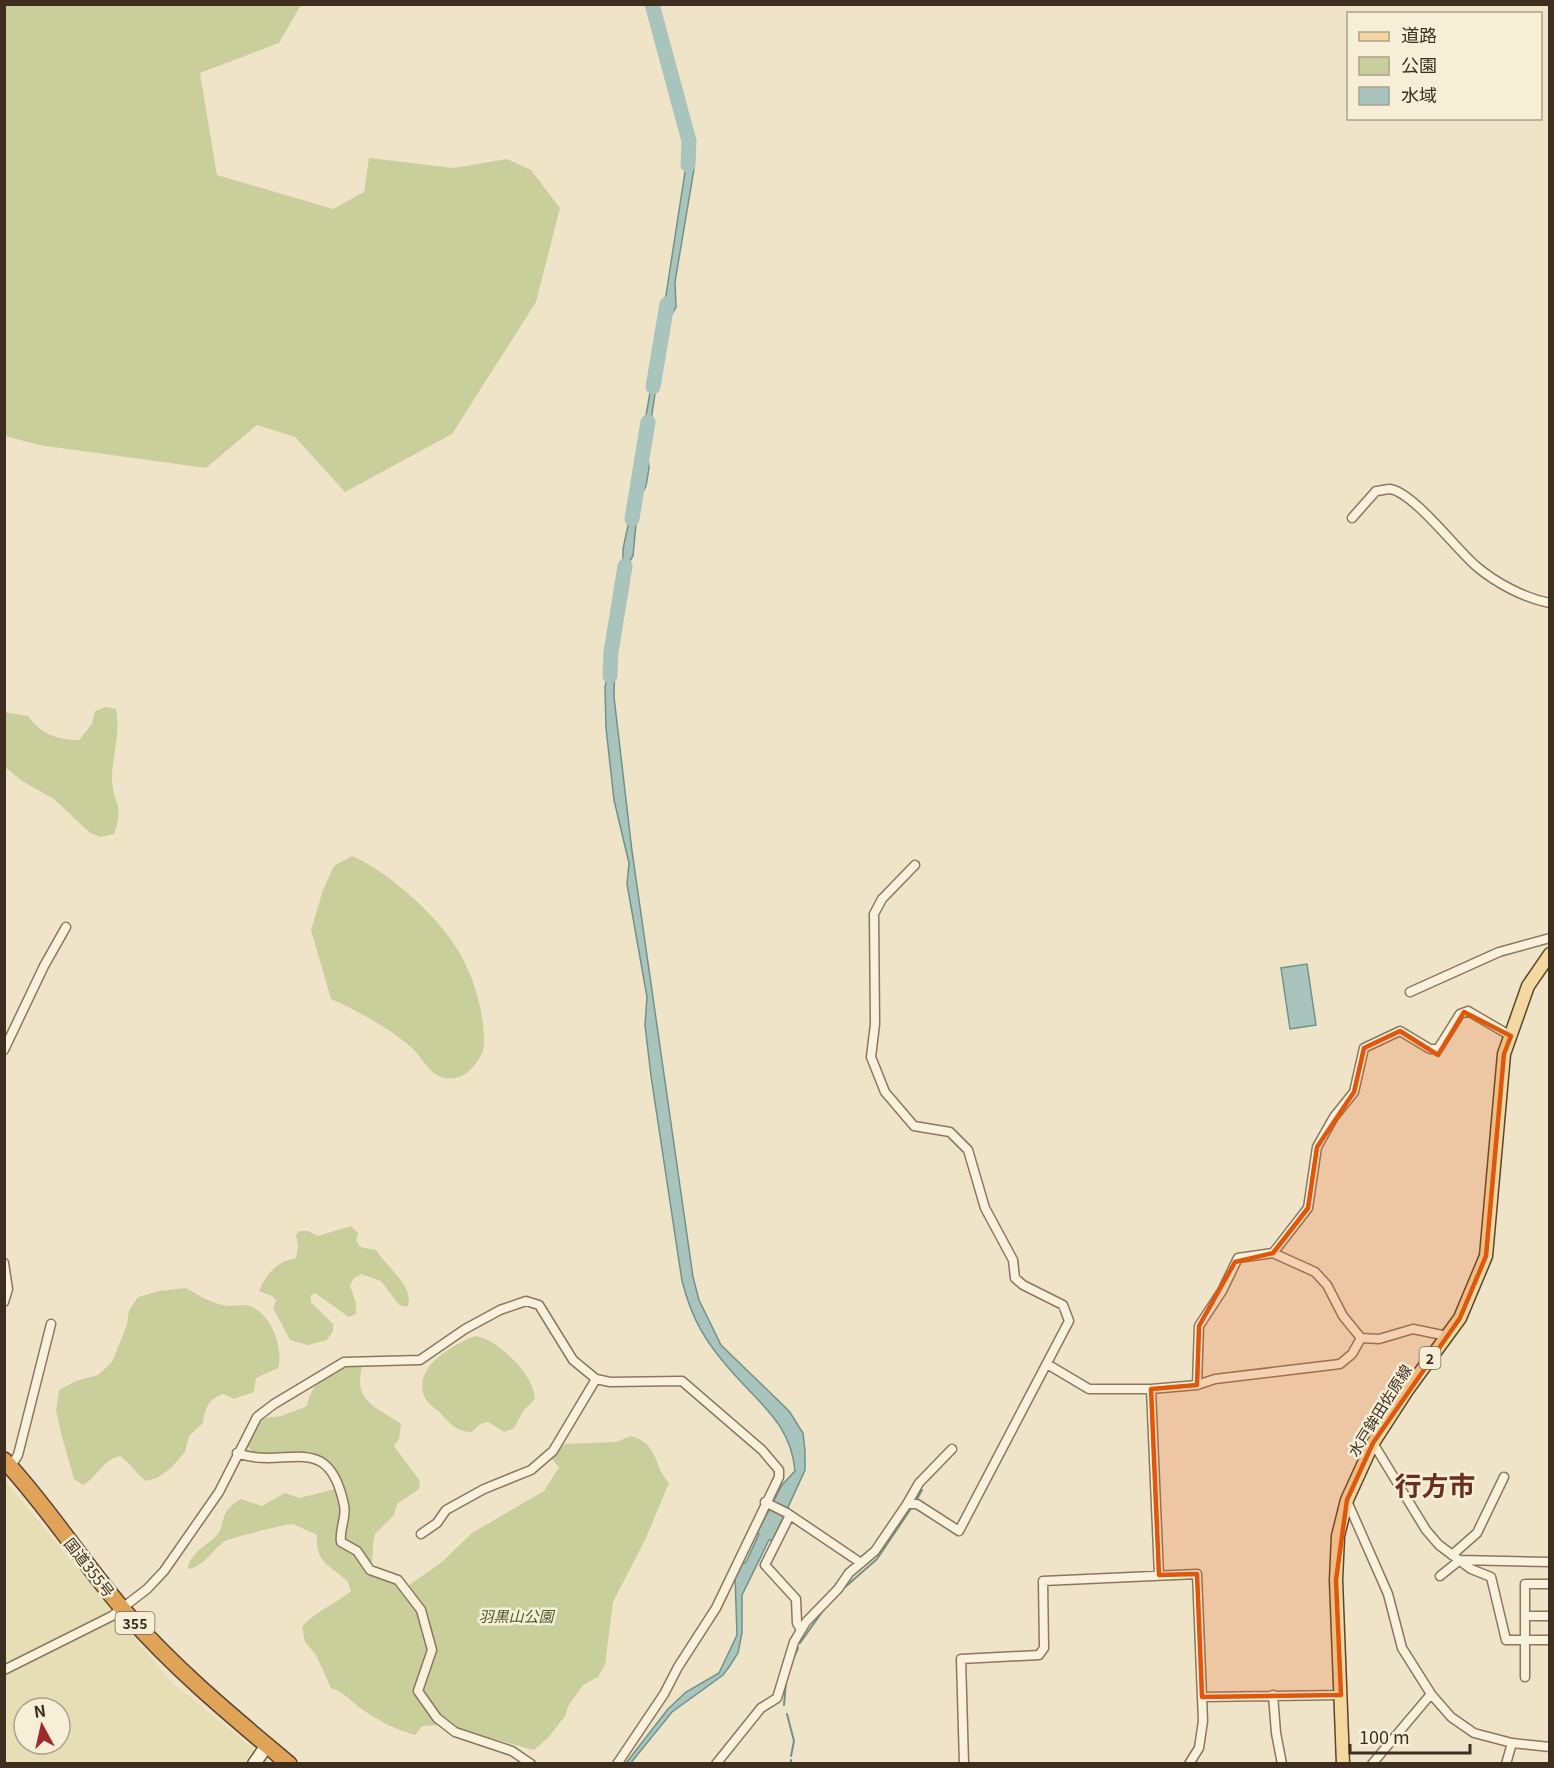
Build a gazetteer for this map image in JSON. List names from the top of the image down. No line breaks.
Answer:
{"streets":{"highway":["国道355号","355"],"main road":["2","水戸鉾田佐原線"]},"districts":["行方市"],"parks":["羽黒山公園"],"legend":["道路","公園","水域"],"scale_bar":"100 m","north":"top"}
